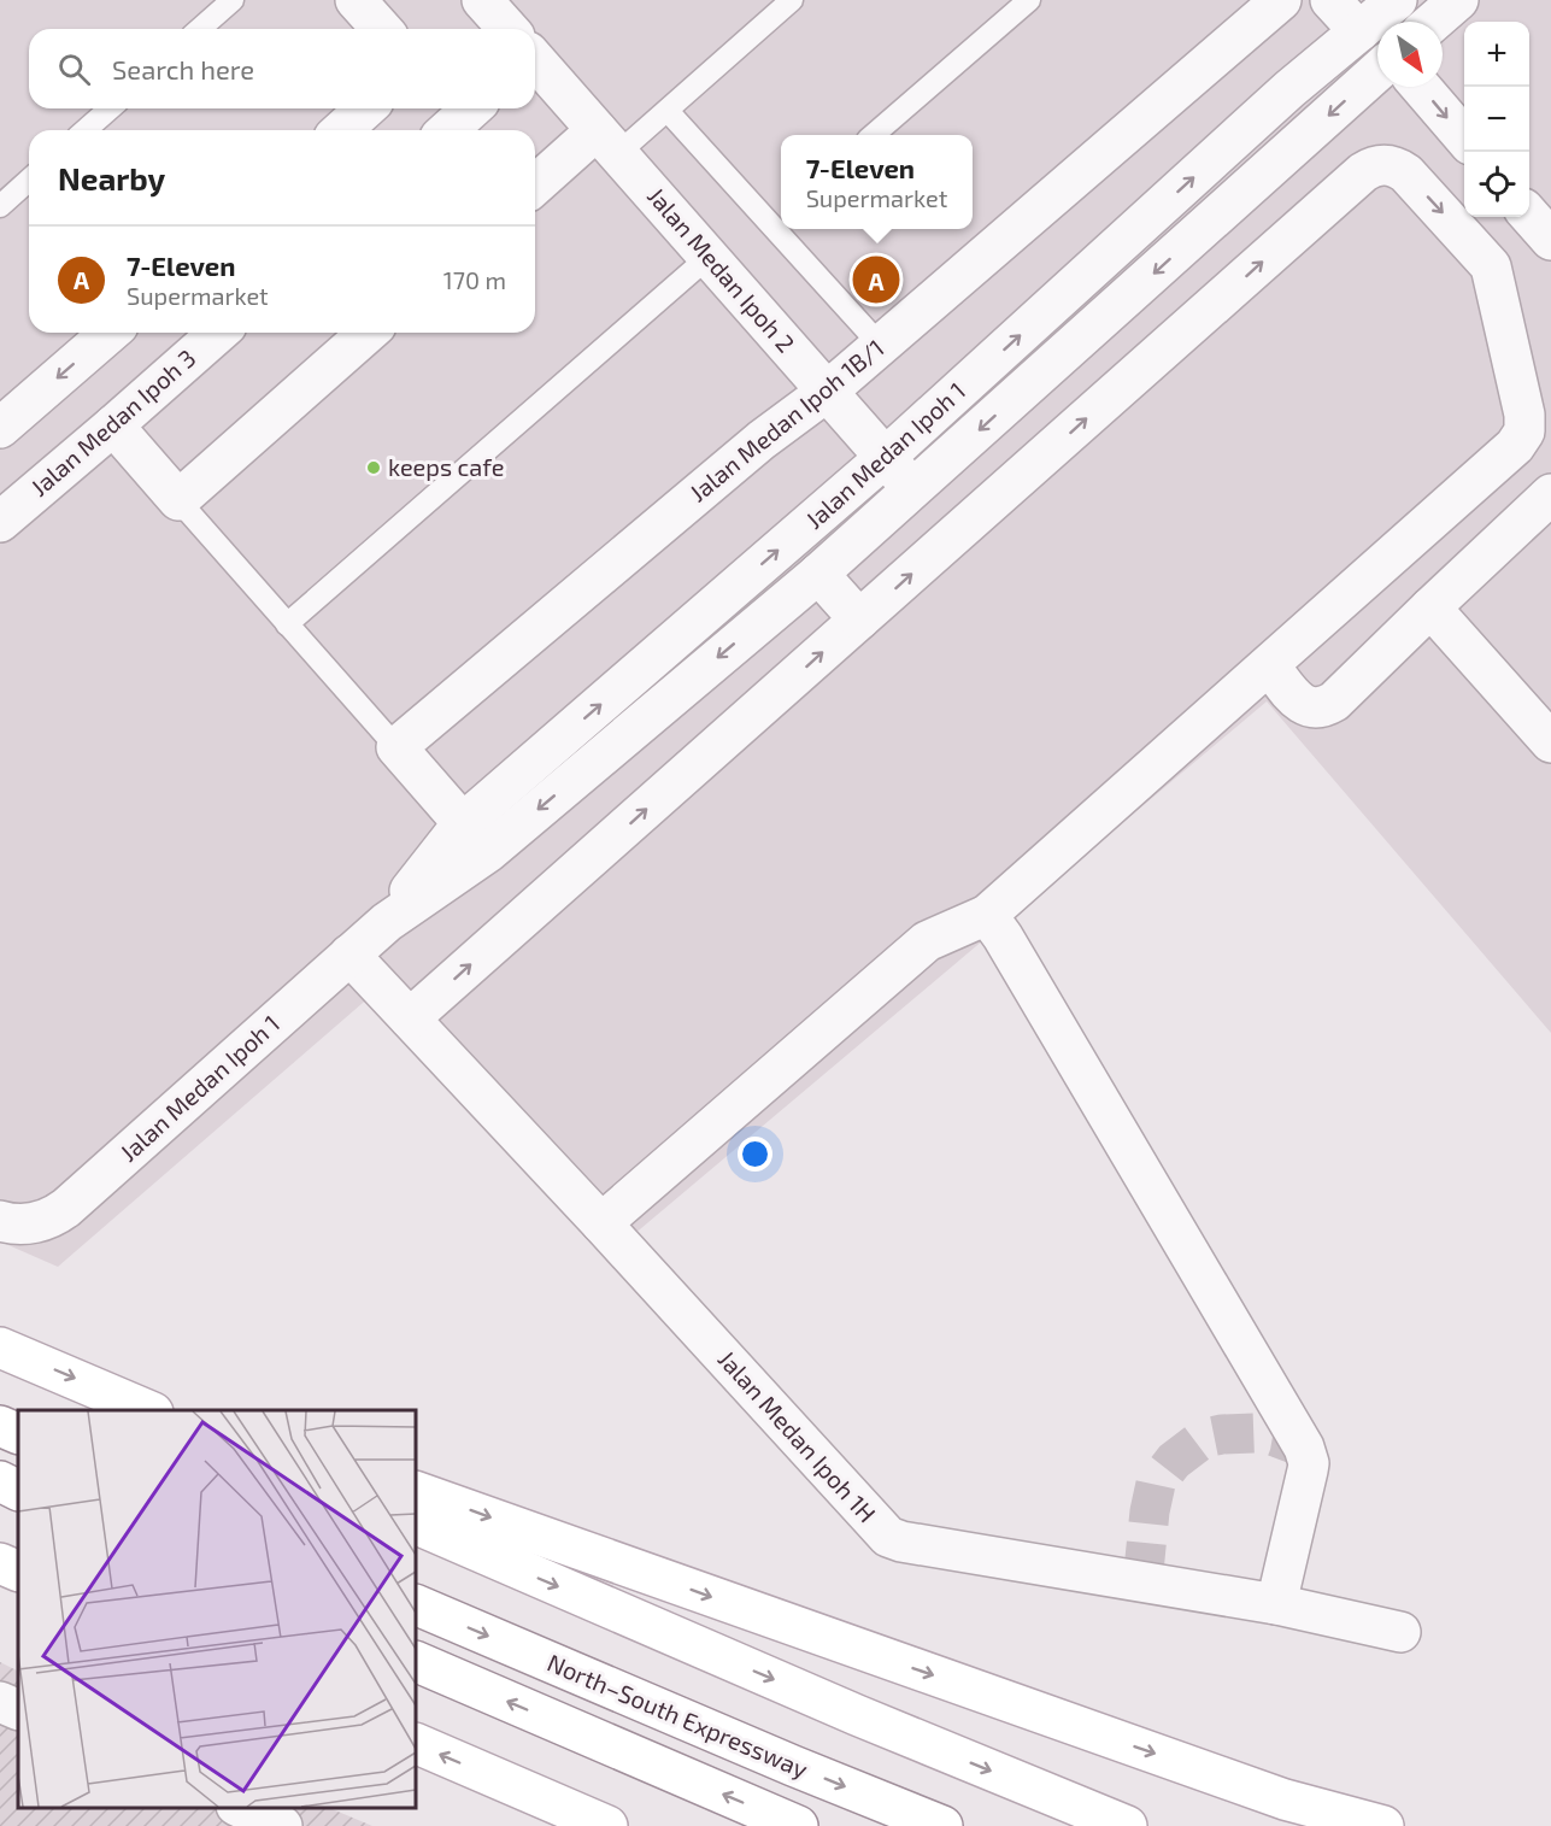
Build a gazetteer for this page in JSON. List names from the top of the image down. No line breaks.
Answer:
{"streets":{"main road":["North–South Expressway"],"street":["Jalan Medan Ipoh 2","Jalan Medan Ipoh 1B/1","Jalan Medan Ipoh 3","Jalan Medan Ipoh 1","Jalan Medan Ipoh 1H"]},"crossings":[["Jalan Medan Ipoh 2","Jalan Medan Ipoh 1B/1"],["Jalan Medan Ipoh 2","Jalan Medan Ipoh 1"],["Jalan Medan Ipoh 1","Jalan Medan Ipoh 1H"]],"places":["keeps cafe"],"north":"bottom right","page":{"map_buttons":["+","−"],"search":"Search here","heading":"Nearby","popup":["7-Eleven","Supermarket"],"list":[{"mark":"A","name":"7-Eleven","note":"Supermarket","value":"170 m"}],"pins":"A"}}
